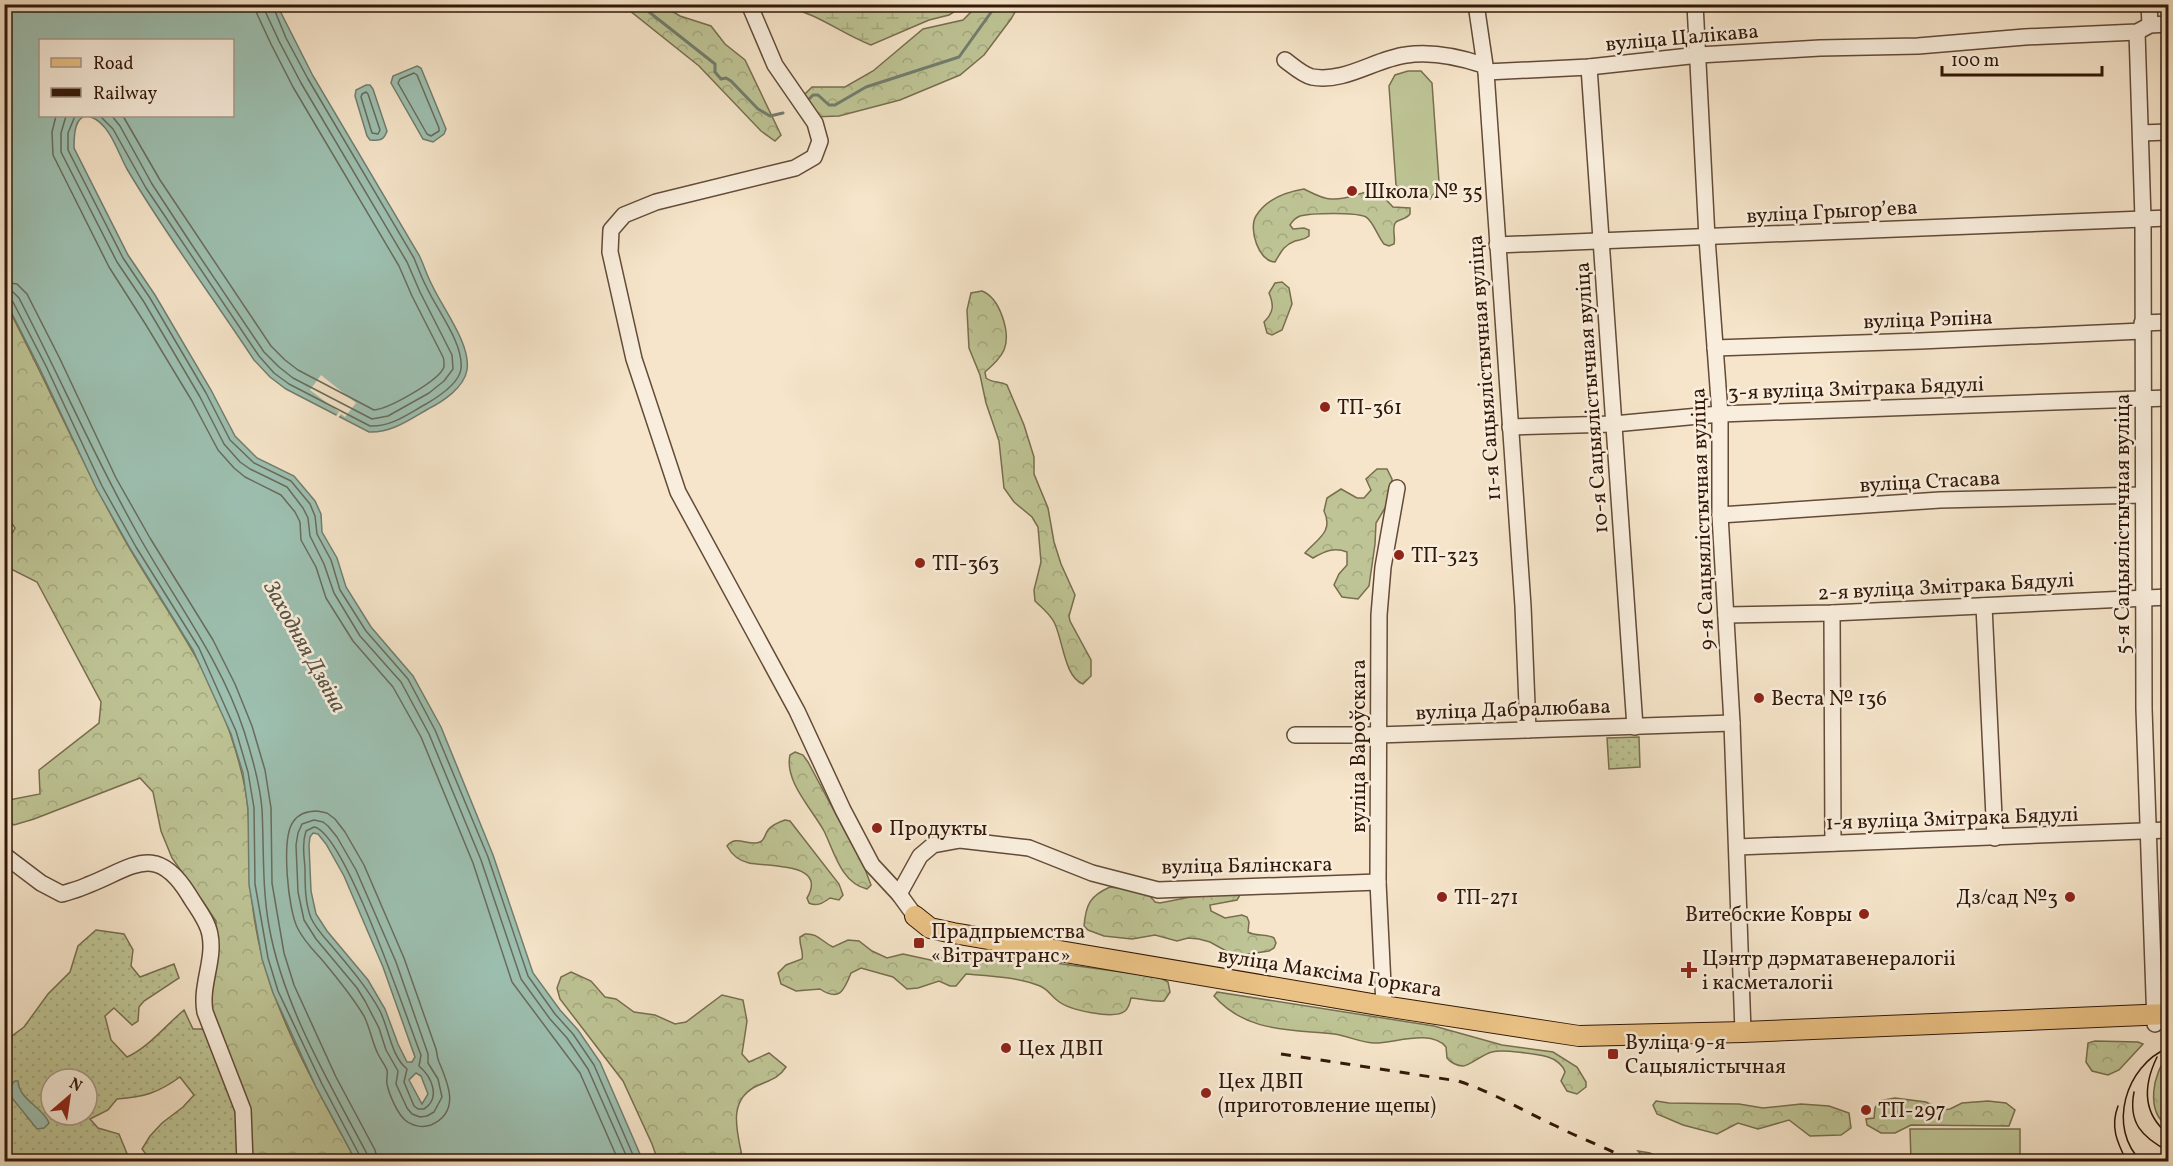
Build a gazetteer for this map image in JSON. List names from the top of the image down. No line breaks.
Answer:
{"streets":{"main road":["вуліца Максіма Горкага"],"street":["вуліца Цалікава","вуліца Грыгорʼева","вуліца Рэпіна","11-я Сацыялістычная вуліца","3-я вуліца Змітрака Бядулі","10-я Сацыялістычная вуліца","вуліца Стасава","9-я Сацыялістычная вуліца","5-я Сацыялістычная вуліца","2-я вуліца Змітрака Бядулі","вуліца Дабралюбава","вуліца Вароўскага","1-я вуліца Змітрака Бядулі","вуліца Бялінскага"]},"crossings":[["вуліца Цалікава","11-я Сацыялістычная вуліца"],["вуліца Цалікава","10-я Сацыялістычная вуліца"],["вуліца Цалікава","9-я Сацыялістычная вуліца"],["вуліца Цалікава","5-я Сацыялістычная вуліца"],["вуліца Грыгорʼева","11-я Сацыялістычная вуліца"],["вуліца Грыгорʼева","10-я Сацыялістычная вуліца"],["вуліца Грыгорʼева","9-я Сацыялістычная вуліца"],["вуліца Грыгорʼева","5-я Сацыялістычная вуліца"],["вуліца Рэпіна","9-я Сацыялістычная вуліца"],["вуліца Рэпіна","5-я Сацыялістычная вуліца"],["11-я Сацыялістычная вуліца","3-я вуліца Змітрака Бядулі"],["11-я Сацыялістычная вуліца","вуліца Дабралюбава"],["3-я вуліца Змітрака Бядулі","10-я Сацыялістычная вуліца"],["3-я вуліца Змітрака Бядулі","9-я Сацыялістычная вуліца"],["3-я вуліца Змітрака Бядулі","5-я Сацыялістычная вуліца"],["10-я Сацыялістычная вуліца","вуліца Дабралюбава"],["вуліца Стасава","9-я Сацыялістычная вуліца"],["вуліца Стасава","5-я Сацыялістычная вуліца"],["9-я Сацыялістычная вуліца","2-я вуліца Змітрака Бядулі"],["9-я Сацыялістычная вуліца","вуліца Дабралюбава"],["9-я Сацыялістычная вуліца","1-я вуліца Змітрака Бядулі"],["9-я Сацыялістычная вуліца","вуліца Максіма Горкага"],["5-я Сацыялістычная вуліца","2-я вуліца Змітрака Бядулі"],["5-я Сацыялістычная вуліца","1-я вуліца Змітрака Бядулі"],["5-я Сацыялістычная вуліца","вуліца Максіма Горкага"],["вуліца Дабралюбава","вуліца Вароўскага"],["вуліца Вароўскага","вуліца Бялінскага"],["вуліца Вароўскага","вуліца Максіма Горкага"]],"water":["Заходняя Дзвіна"],"places":{"other":["Школа № 35","ТП-361","ТП-323","ТП-363","Веста № 136","Продукты","ТП-271","Дз/сад №3","Витебские Ковры","Цех ДВП","Цех ДВП (приготовление щепы)","ТП-297"],"transit":["Прадпрыемства «Вітрачтранс»","Вуліца 9-я Сацыялістычная"],"health":["Цэнтр дэрматавенералогіі і касметалогіі"]},"legend":["Road","Railway"],"scale_bar":"100 m","north":"top right"}
